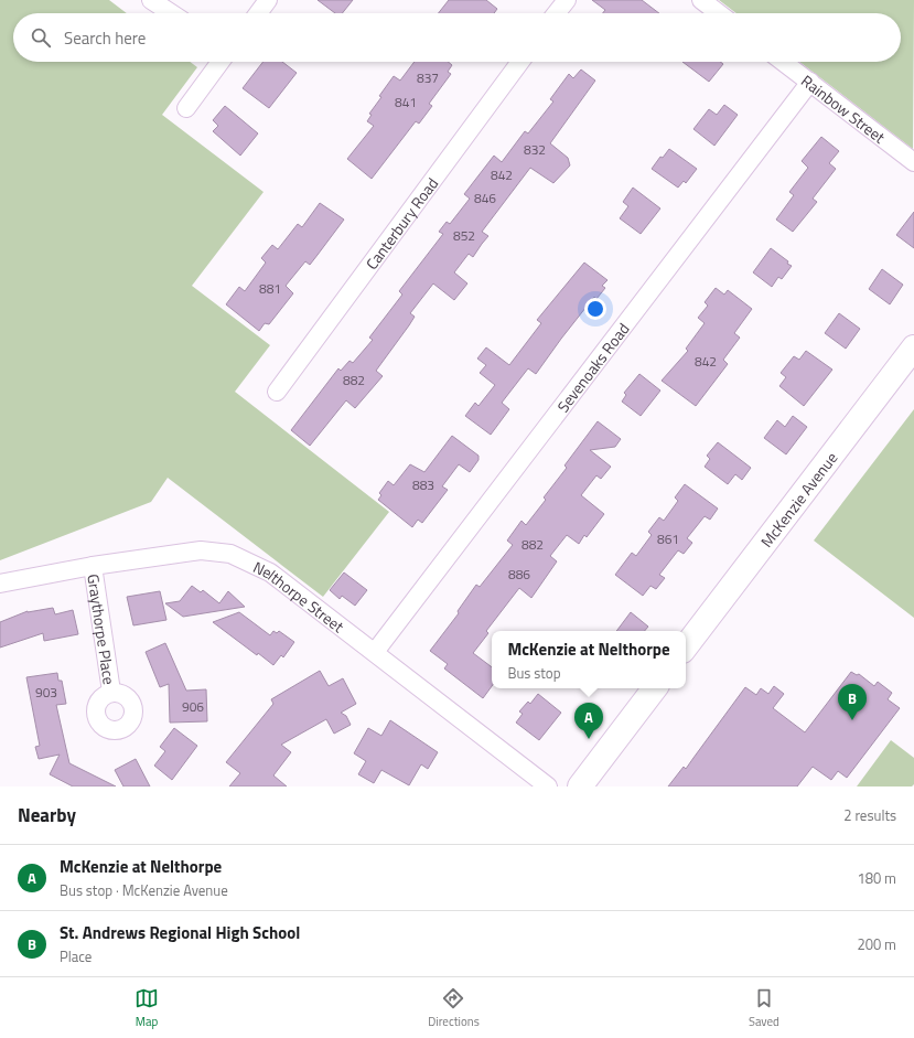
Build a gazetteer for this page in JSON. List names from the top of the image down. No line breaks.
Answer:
{"streets":{"main road":["McKenzie Avenue"],"street":["Rainbow Street","Canterbury Road","Sevenoaks Road","Nelthorpe Street","Graythorpe Place"]},"crossings":[["Rainbow Street","Sevenoaks Road"],["Sevenoaks Road","Nelthorpe Street"],["Nelthorpe Street","Graythorpe Place"]],"house_numbers":["837","841","832","842","846","852","881","842","882","883","861","882","886","903","906"],"page":{"search":"Search here","popup":["McKenzie at Nelthorpe","Bus stop"],"pins":["B","A"],"heading":["Nearby","2 results"],"list":[{"mark":"A","name":"McKenzie at Nelthorpe","note":"Bus stop · McKenzie Avenue","value":"180 m"},{"mark":"B","name":"St. Andrews Regional High School","note":"Place","value":"200 m"}],"nav":["Map","Directions","Saved"]}}
